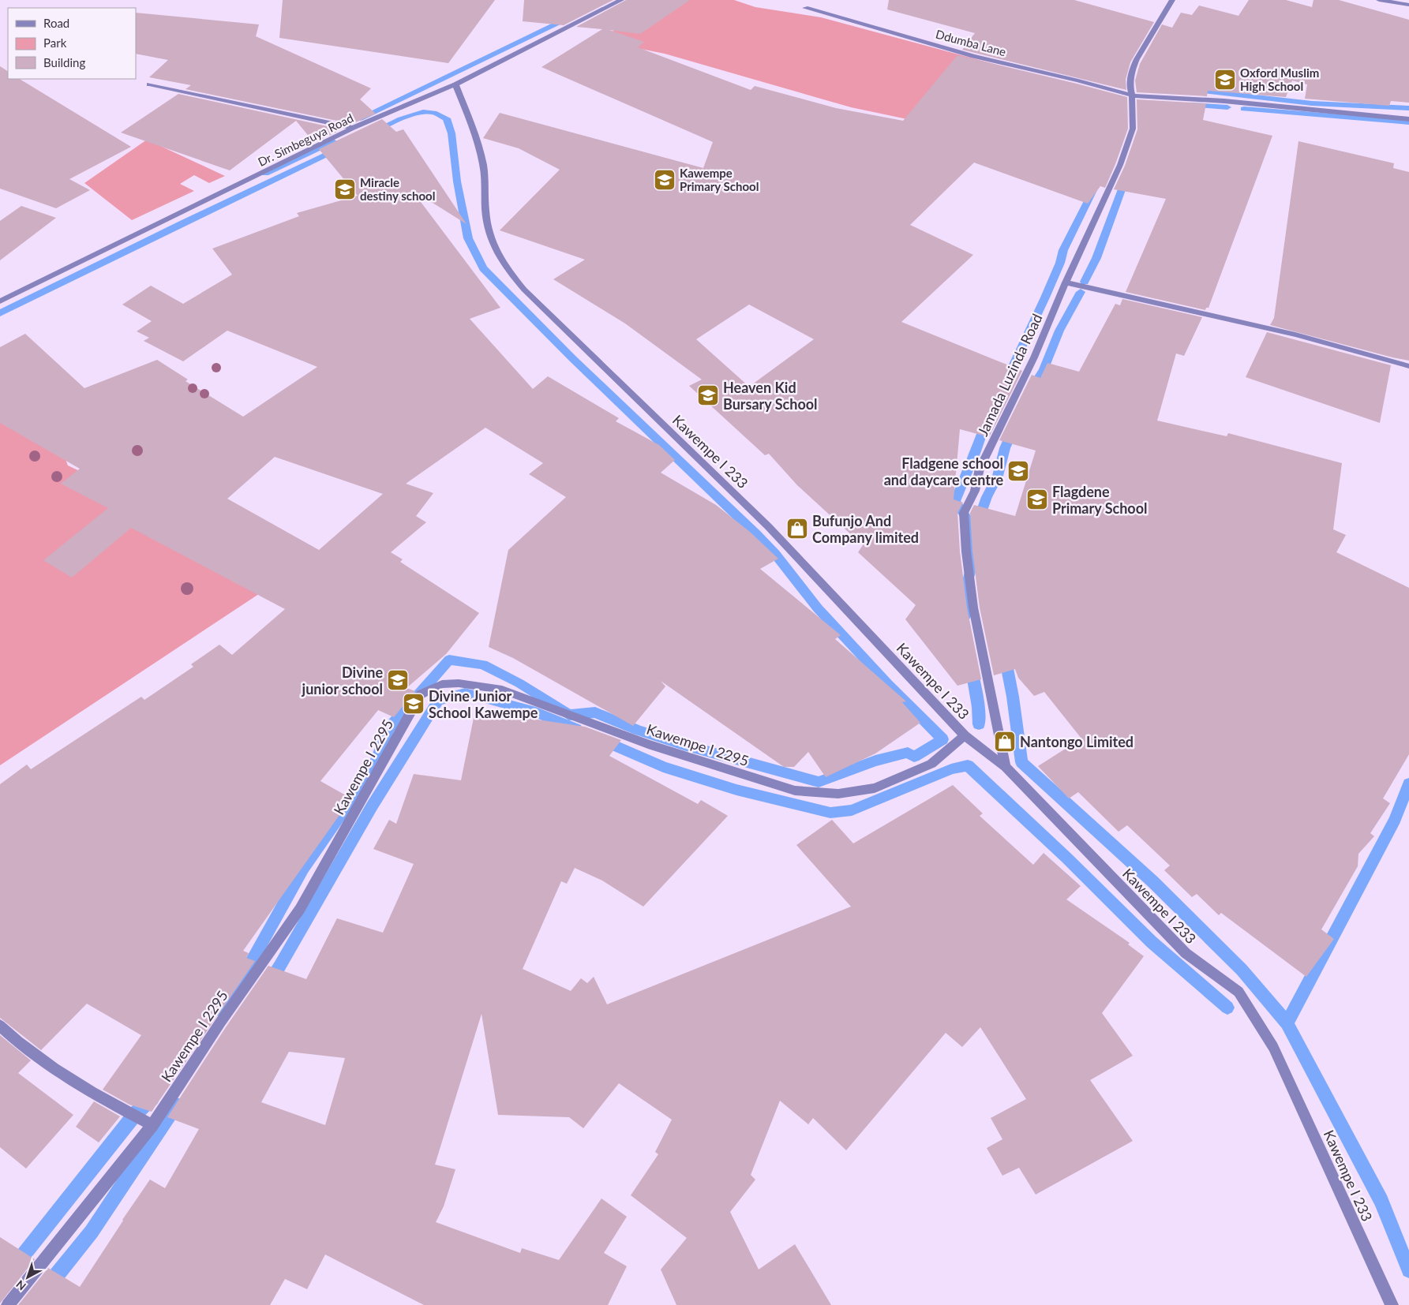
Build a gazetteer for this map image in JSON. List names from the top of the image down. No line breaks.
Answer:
{"streets":{"street":["Ddumba Lane","Dr. Simbeguya Road","Jamada Luzinda Road","Kawempe I 233","Kawempe I 2295"]},"crossings":[["Ddumba Lane","Jamada Luzinda Road"],["Dr. Simbeguya Road","Kawempe I 233"],["Jamada Luzinda Road","Kawempe I 233"],["Kawempe I 233","Kawempe I 2295"]],"places":{"school or university":["Oxford Muslim High School","Kawempe Primary School","Miracle destiny school","Heaven Kid Bursary School","Fladgene school and daycare centre","Flagdene Primary School","Divine junior school","Divine Junior School Kawempe"],"shop":["Bufunjo And Company limited","Nantongo Limited"]},"legend":["Road","Park","Building"],"north":"bottom left"}
